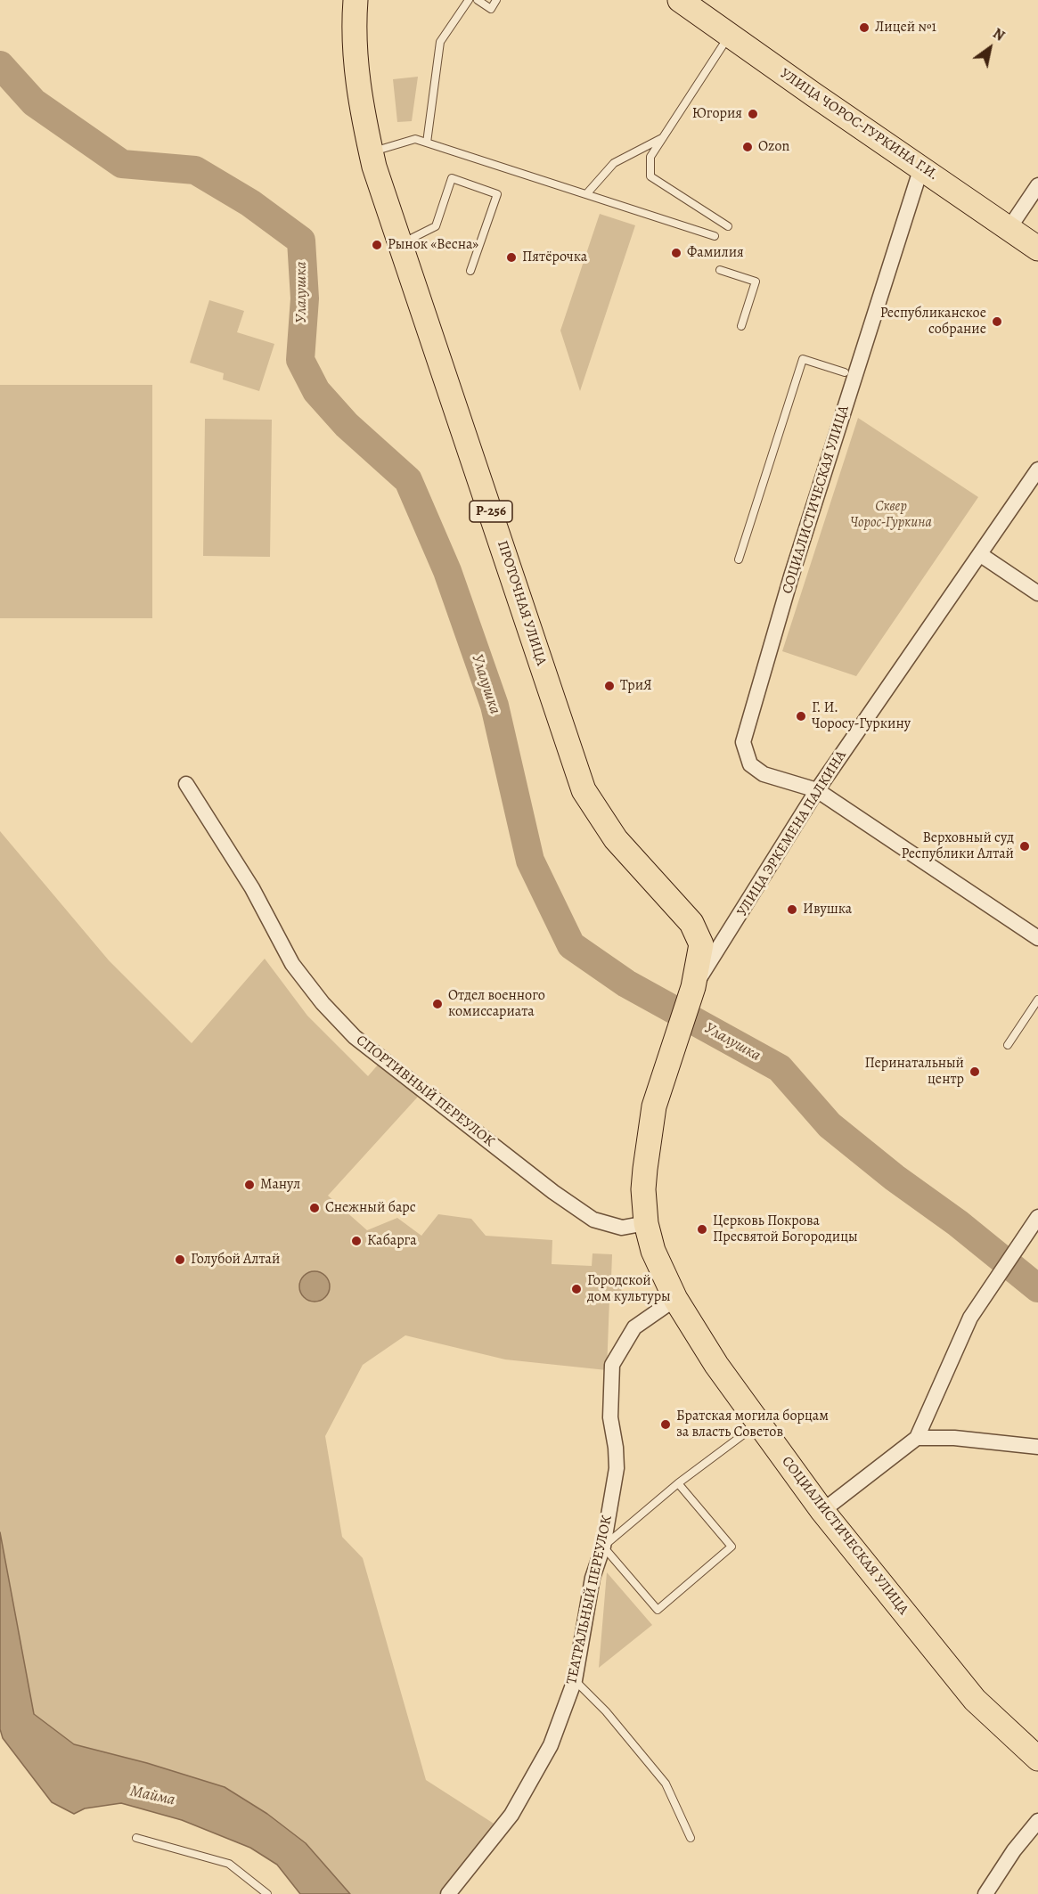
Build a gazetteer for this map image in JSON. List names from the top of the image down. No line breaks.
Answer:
{"streets":{"main road":["УЛИЦА ЧОРОС-ГУРКИНА Г.И.","СОЦИАЛИСТИЧЕСКАЯ УЛИЦА","Р-256","ПРОТОЧНАЯ УЛИЦА"],"street":["УЛИЦА ЭРКЕМЕНА ПАЛКИНА","СПОРТИВНЫЙ ПЕРЕУЛОК","ТЕАТРАЛЬНЫЙ ПЕРЕУЛОК"]},"crossings":[["УЛИЦА ЧОРОС-ГУРКИНА Г.И.","СОЦИАЛИСТИЧЕСКАЯ УЛИЦА"],["СОЦИАЛИСТИЧЕСКАЯ УЛИЦА","ПРОТОЧНАЯ УЛИЦА"],["СОЦИАЛИСТИЧЕСКАЯ УЛИЦА","УЛИЦА ЭРКЕМЕНА ПАЛКИНА"],["СОЦИАЛИСТИЧЕСКАЯ УЛИЦА","СПОРТИВНЫЙ ПЕРЕУЛОК"],["СОЦИАЛИСТИЧЕСКАЯ УЛИЦА","ТЕАТРАЛЬНЫЙ ПЕРЕУЛОК"],["ПРОТОЧНАЯ УЛИЦА","УЛИЦА ЭРКЕМЕНА ПАЛКИНА"]],"water":["Улалушка","Майма"],"parks":["Сквер Чорос-Гуркина"],"places":["Лицей №1","Югория","Ozon","Рынок «Весна»","Фамилия","Пятёрочка","Республиканское собрание","ТриЯ","Г. И. Чоросу-Гуркину","Верховный суд Республики Алтай","Ивушка","Отдел военного комиссариата","Перинатальный центр","Манул","Снежный барс","Церковь Покрова Пресвятой Богородицы","Кабарга","Голубой Алтай","Городской дом культуры","Братская могила борцам за власть Советов"],"north":"top right"}
